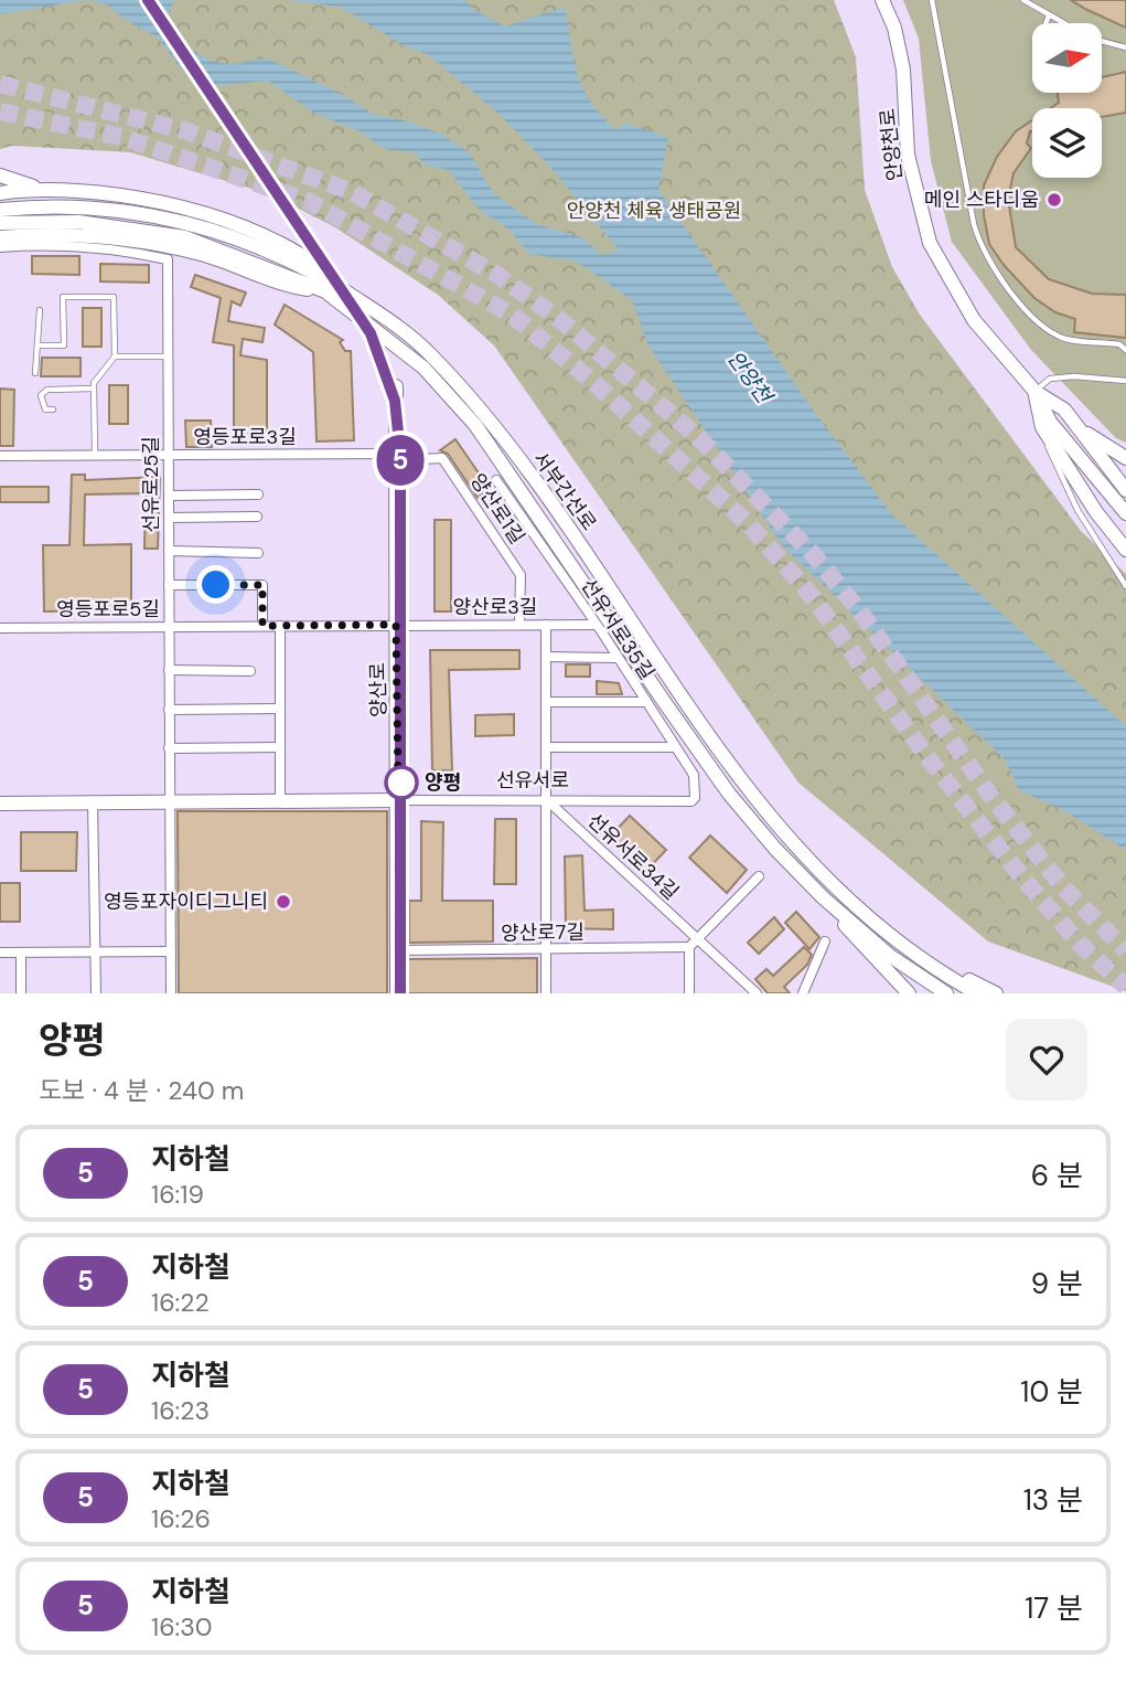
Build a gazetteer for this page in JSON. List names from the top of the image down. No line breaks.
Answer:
{"streets":{"main road":["안양천로","서부간선로","양산로","선유서로"],"street":["영등포로3길","선유로25길","양산로1길","양산로3길","영등포로5길","선유서로35길","선유서로34길","양산로7길"]},"crossings":[["영등포로3길","선유로25길"],["영등포로3길","양산로1길"],["영등포로3길","양산로"],["선유로25길","영등포로5길"],["선유로25길","선유서로"],["양산로1길","양산로3길"],["양산로1길","양산로"],["양산로3길","영등포로5길"],["양산로3길","선유서로35길"],["양산로3길","양산로"],["영등포로5길","양산로"],["선유서로35길","선유서로"],["양산로","선유서로"],["양산로","양산로7길"],["선유서로","선유서로34길"]],"water":["안양천"],"parks":["안양천 체육 생태공원"],"places":["메인 스타디움","양평","영등포자이디그니티"],"lines":["metro line 5"],"north":"right","page":{"on_map":"5","heading":["양평","도보 · 4 분 · 240 m"],"list":[{"mark":"5","name":"지하철","note":"16:19","value":"6 분"},{"mark":"5","name":"지하철","note":"16:22","value":"9 분"},{"mark":"5","name":"지하철","note":"16:23","value":"10 분"},{"mark":"5","name":"지하철","note":"16:26","value":"13 분"},{"mark":"5","name":"지하철","note":"16:30","value":"17 분"}]}}
